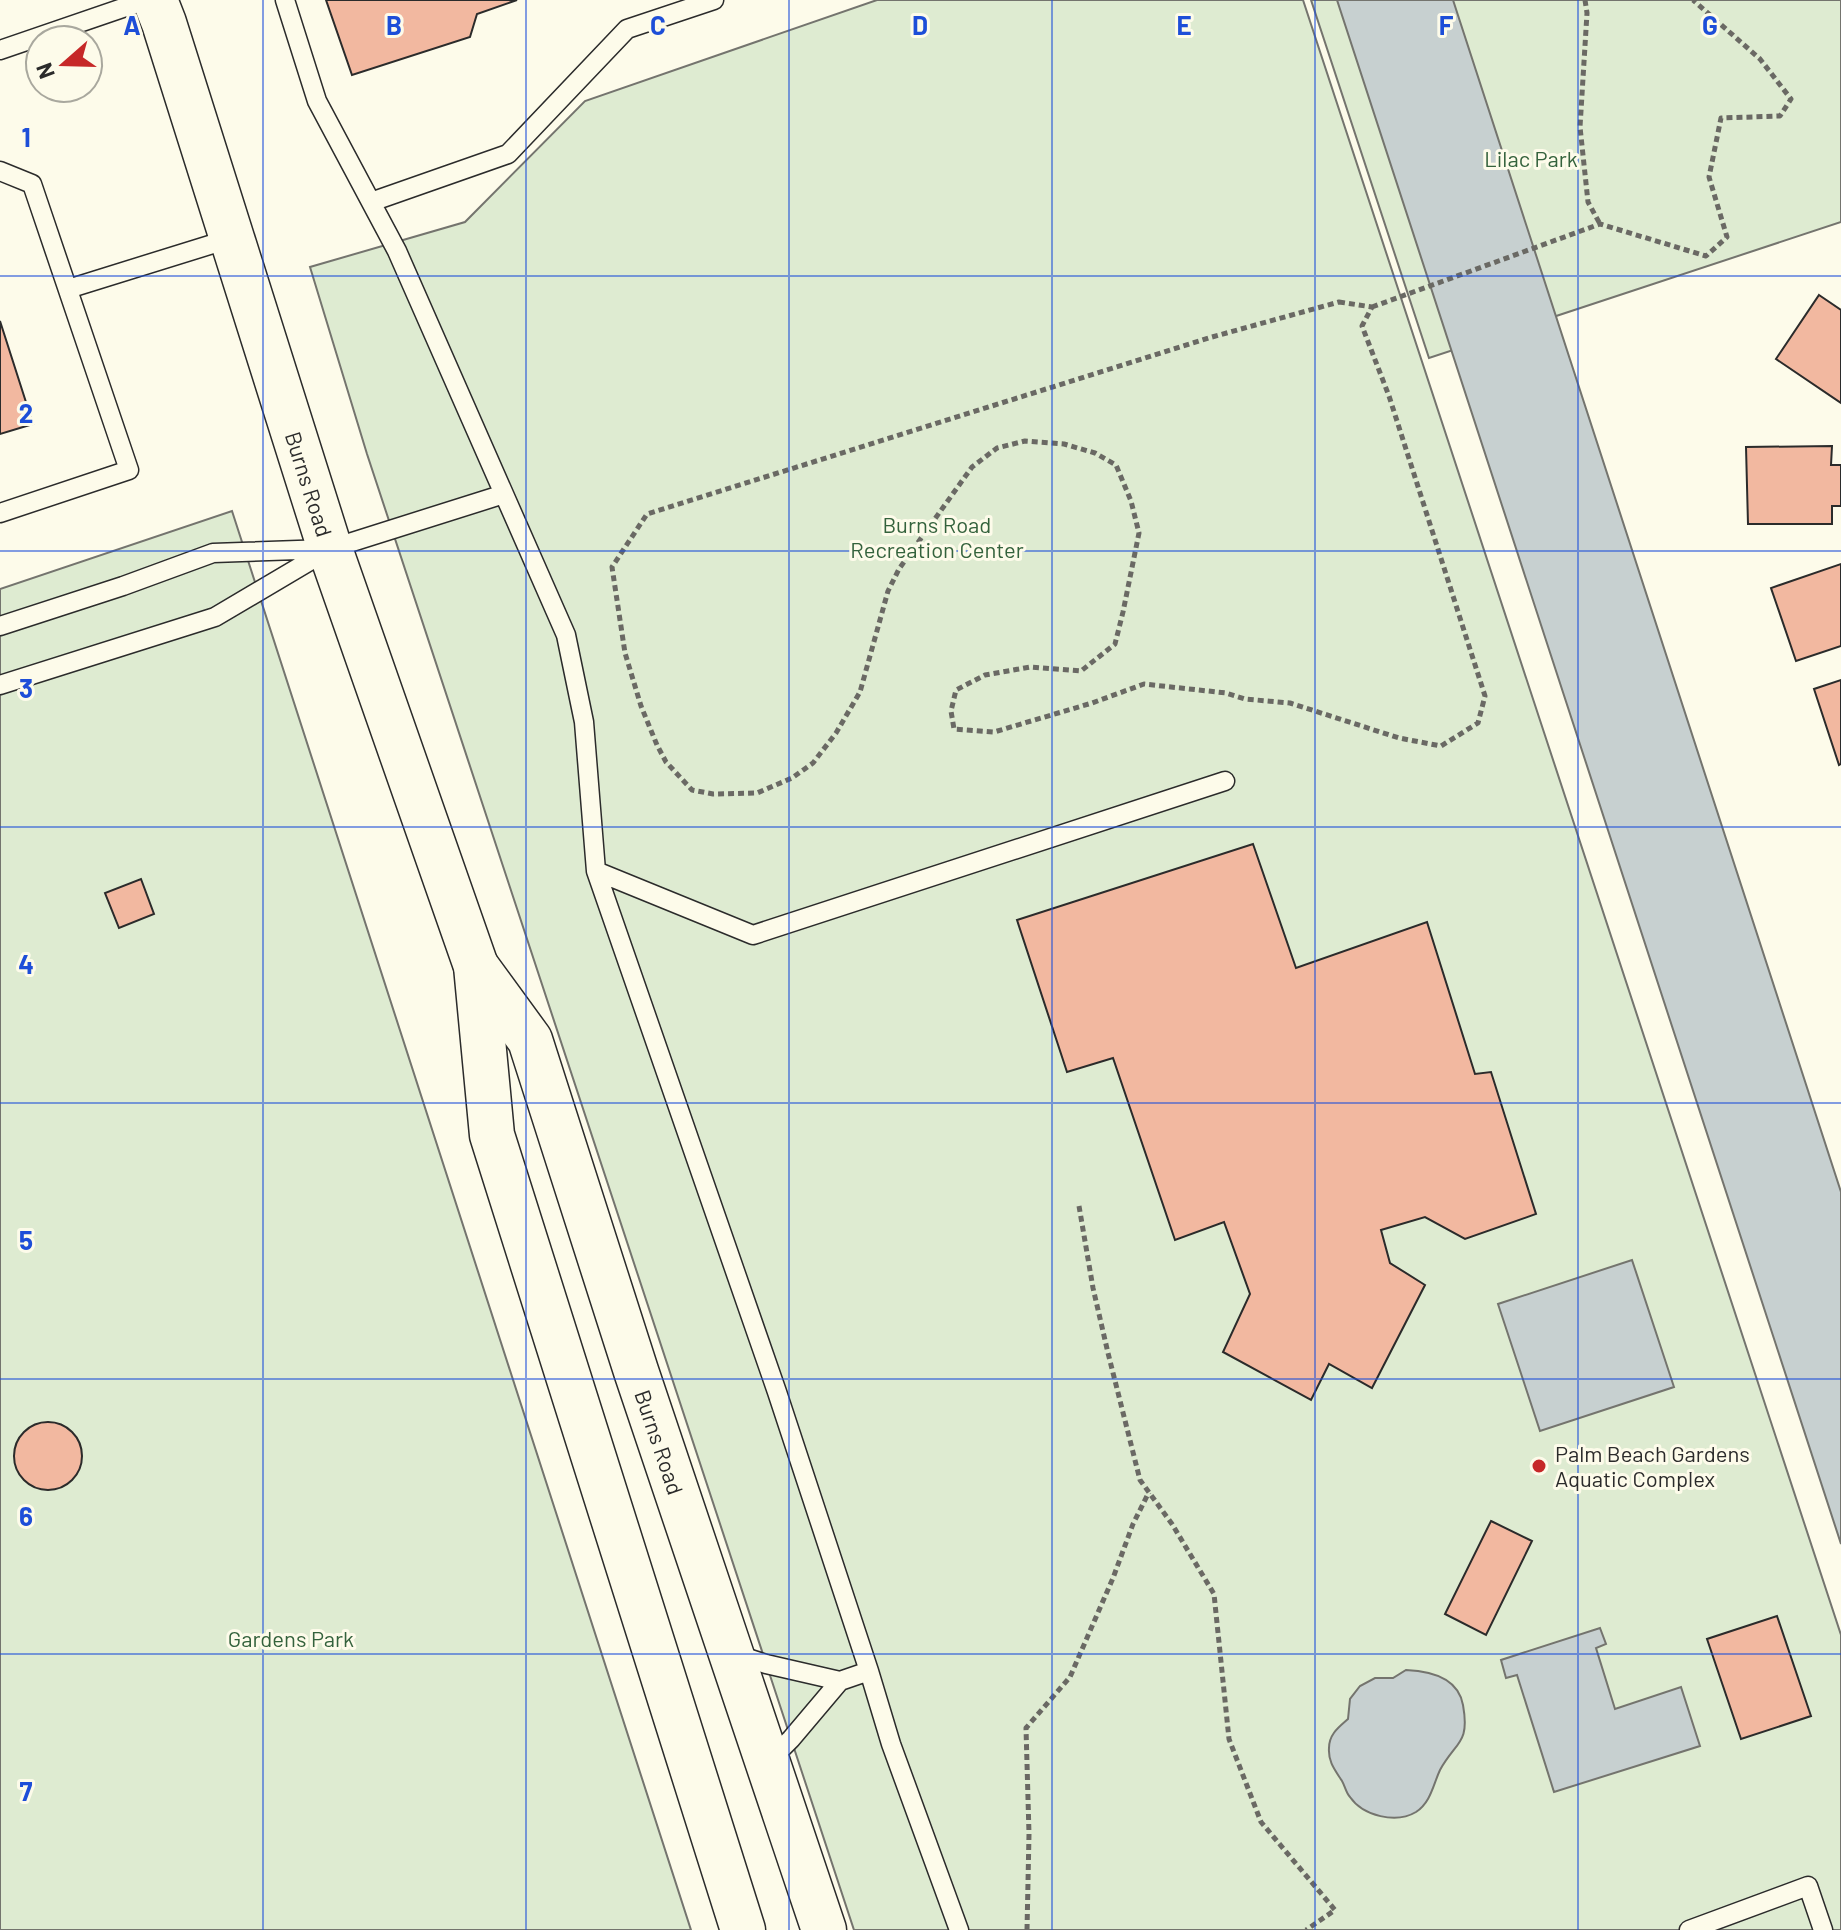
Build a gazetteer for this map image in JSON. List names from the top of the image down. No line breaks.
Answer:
{"streets":{"street":["Burns Road"]},"parks":["Lilac Park","Burns Road Recreation Center","Gardens Park"],"places":["Palm Beach Gardens Aquatic Complex"],"north":"left","grid":{"columns":["A","B","C","D","E","F","G"],"rows":["1","2","3","4","5","6","7"]}}
